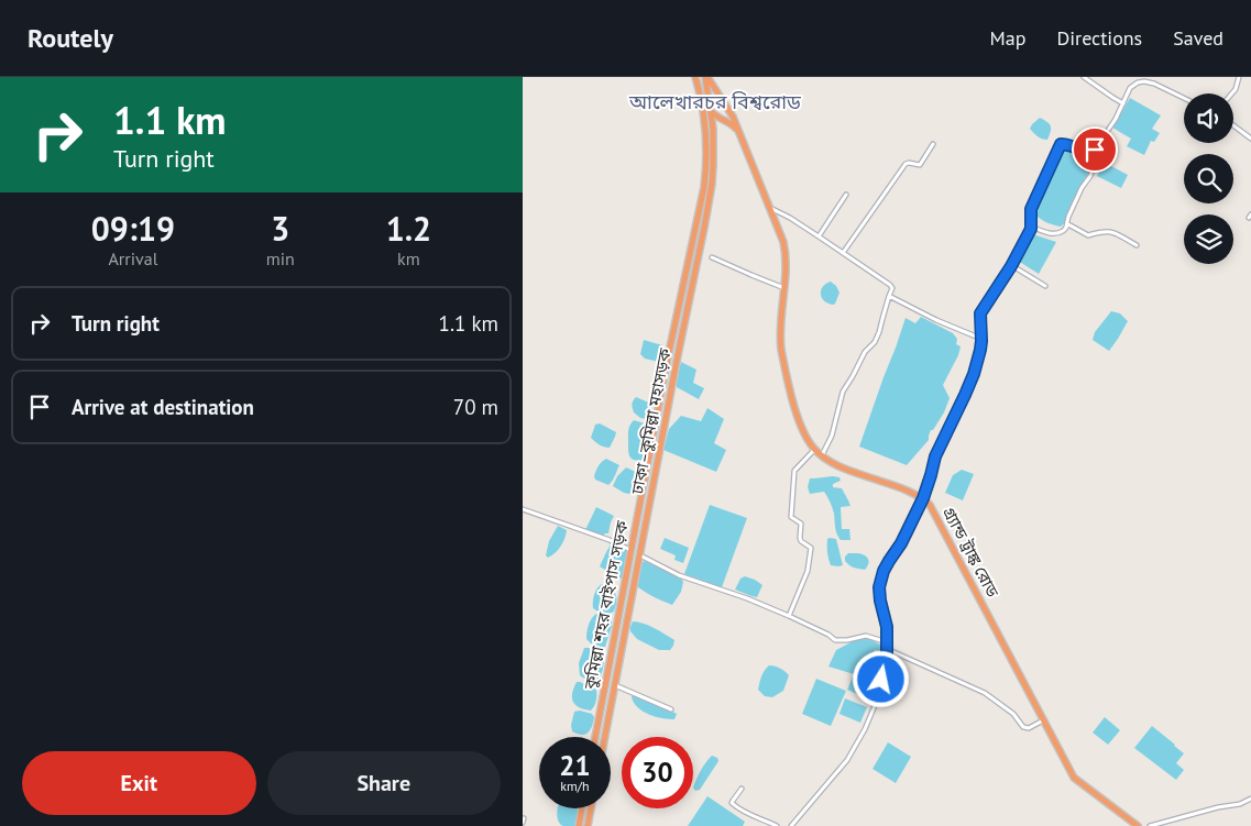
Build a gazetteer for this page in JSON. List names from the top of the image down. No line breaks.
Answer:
{"streets":{"highway":["ঢাকা–কুমিল্লা মহাসড়ক","গ্র্যান্ড ট্রাঙ্ক রোড","কুমিল্লা শহর বাইপাস সড়ক"]},"crossings":[["ঢাকা–কুমিল্লা মহাসড়ক","গ্র্যান্ড ট্রাঙ্ক রোড"],["গ্র্যান্ড ট্রাঙ্ক রোড","কুমিল্লা শহর বাইপাস সড়ক"]],"districts":["আলেখারচর বিশ্বরোড"],"page":{"header":"Routely","nav":["Map","Directions","Saved"],"turn":["1.1 km","Turn right"],"eta":["09:19","Arrival","3","min","1.2","km"],"list":[{"name":"Turn right","value":"1.1 km"},{"name":"Arrive at destination","value":"70 m"}],"speed":"21 km/h","limit":"30","buttons":["Exit","Share"]}}
